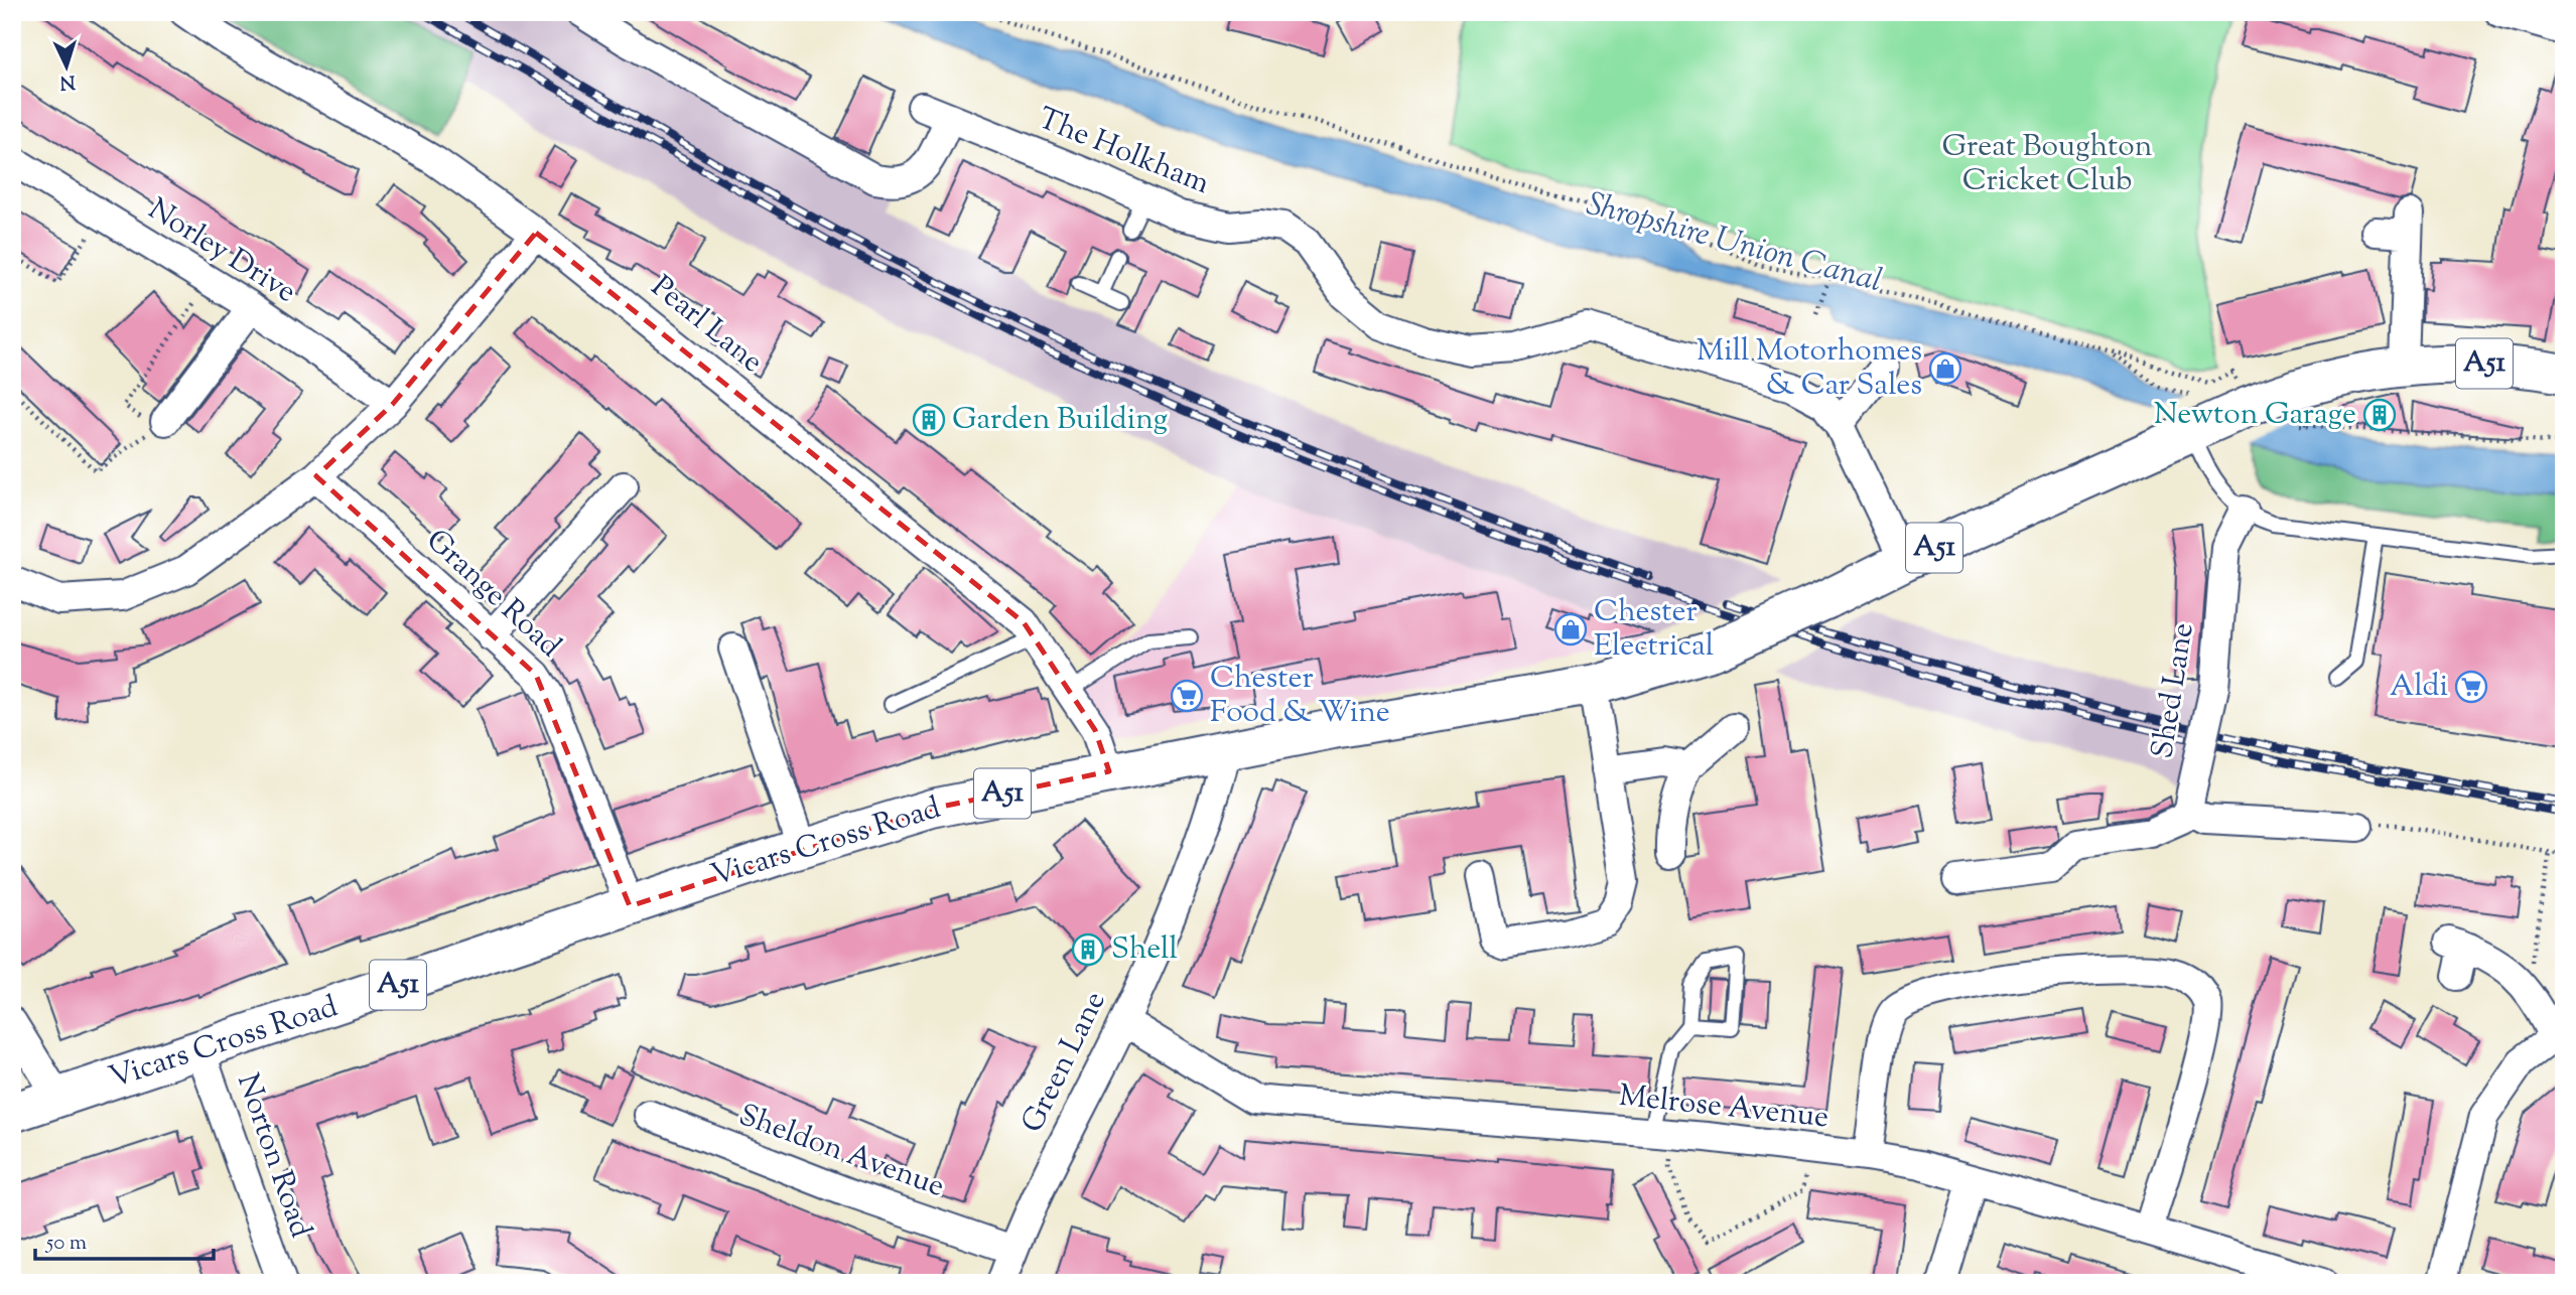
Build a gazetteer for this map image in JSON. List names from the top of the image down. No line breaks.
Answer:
{"streets":{"highway":["A51","Vicars Cross Road"],"street":["The Holkham","Norley Drive","Pearl Lane","Grange Road","Shed Lane","Green Lane","Melrose Avenue","Sheldon Avenue","Norton Road"]},"crossings":[["The Holkham","Vicars Cross Road"],["Pearl Lane","Vicars Cross Road"],["A51","Vicars Cross Road"],["Grange Road","Vicars Cross Road"],["Vicars Cross Road","Green Lane"],["Vicars Cross Road","Norton Road"],["Green Lane","Melrose Avenue"],["Green Lane","Sheldon Avenue"]],"water":["Shropshire Union Canal"],"parks":["Great Boughton Cricket Club"],"places":{"shop":["Mill Motorhomes & Car Sales","Chester Electrical"],"building":["Newton Garage","Garden Building","Shell"],"supermarket":["Aldi","Chester Food & Wine"]},"scale_bar":"50 m","north":"bottom"}
